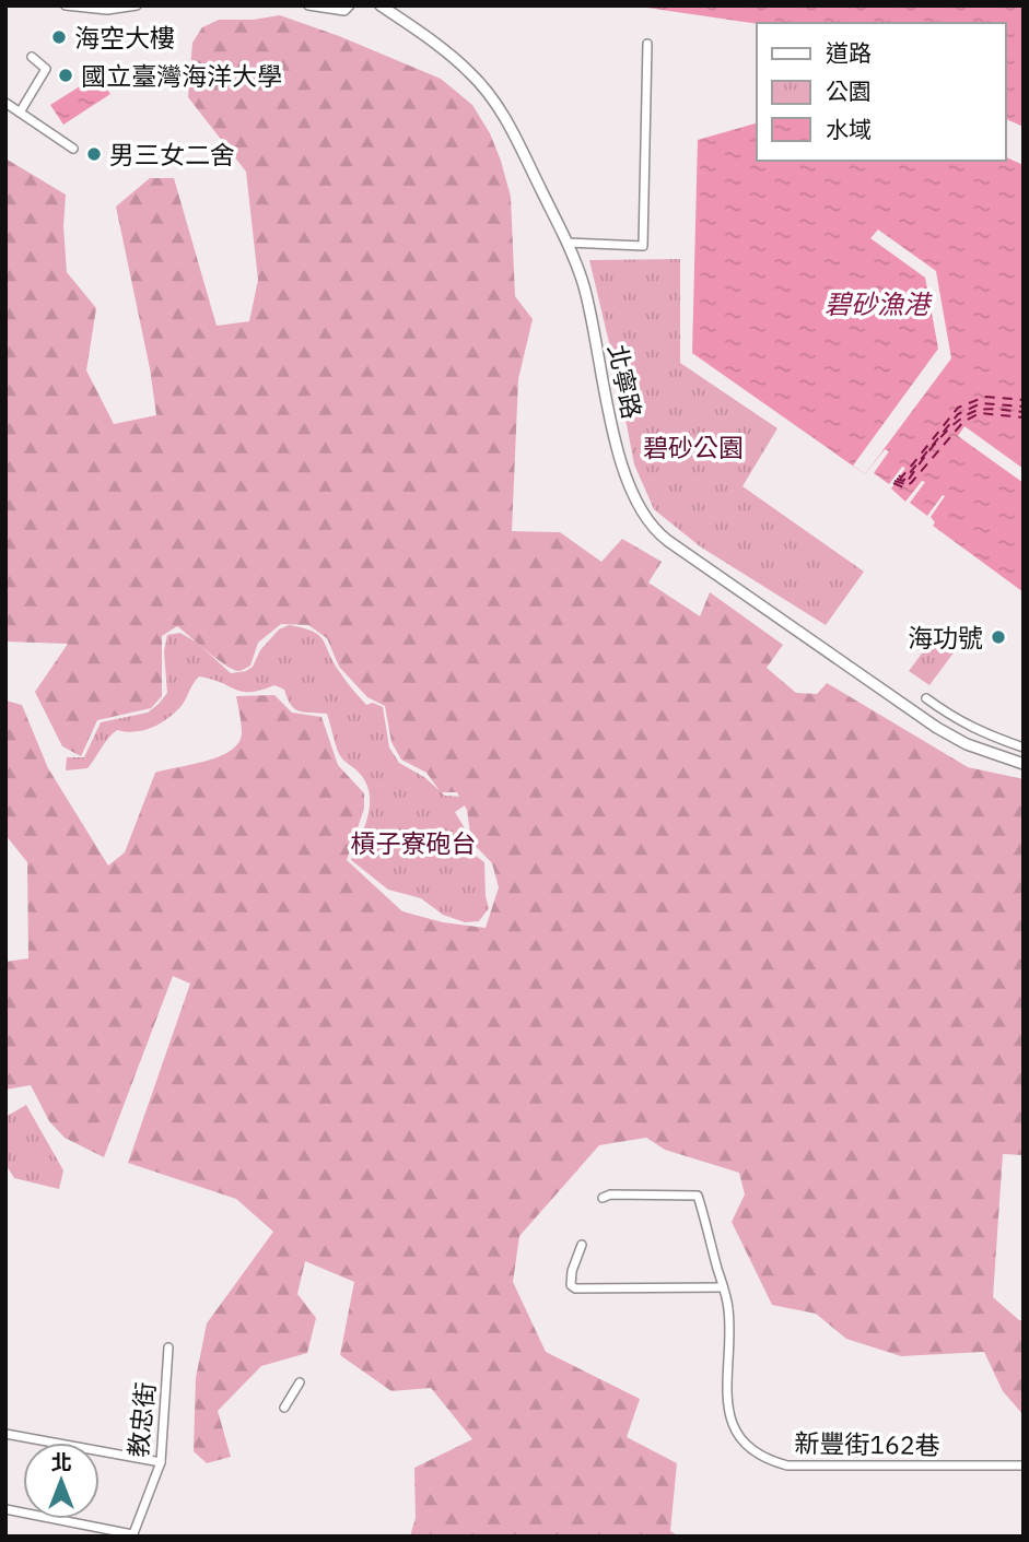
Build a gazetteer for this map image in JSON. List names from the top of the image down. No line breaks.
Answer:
{"streets":{"main road":["北寧路"],"street":["教忠街","新豐街162巷"]},"water":["碧砂漁港"],"parks":["碧砂公園","槓子寮砲台"],"places":["海空大樓","國立臺灣海洋大學","男三女二舍","海功號"],"legend":["道路","公園","水域"],"north":"top"}
